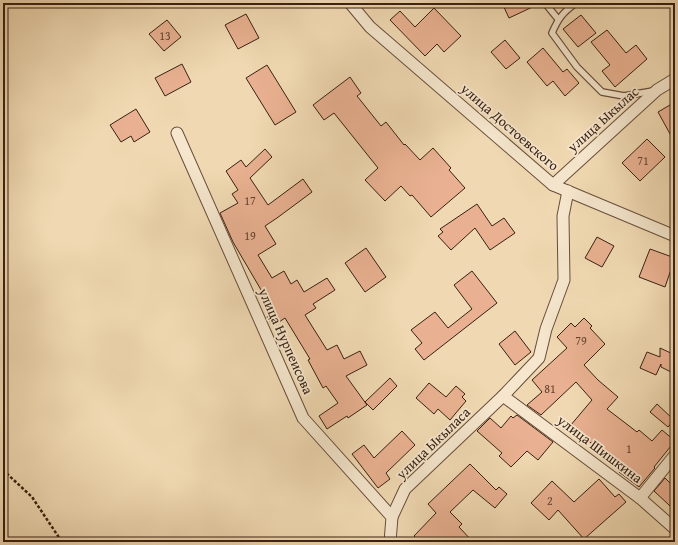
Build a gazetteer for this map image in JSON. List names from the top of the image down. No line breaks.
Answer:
{"streets":{"street":["улица Ыкылас","улица Достоевского","улица Нурпеисова","улица Ыкыласа","улица Шишкина"]},"crossings":[["улица Ыкылас","улица Достоевского"],["улица Достоевского","улица Ыкыласа"],["улица Нурпеисова","улица Ыкыласа"],["улица Ыкыласа","улица Шишкина"]],"house_numbers":["13","71","17","19","79","81","1","2"]}
